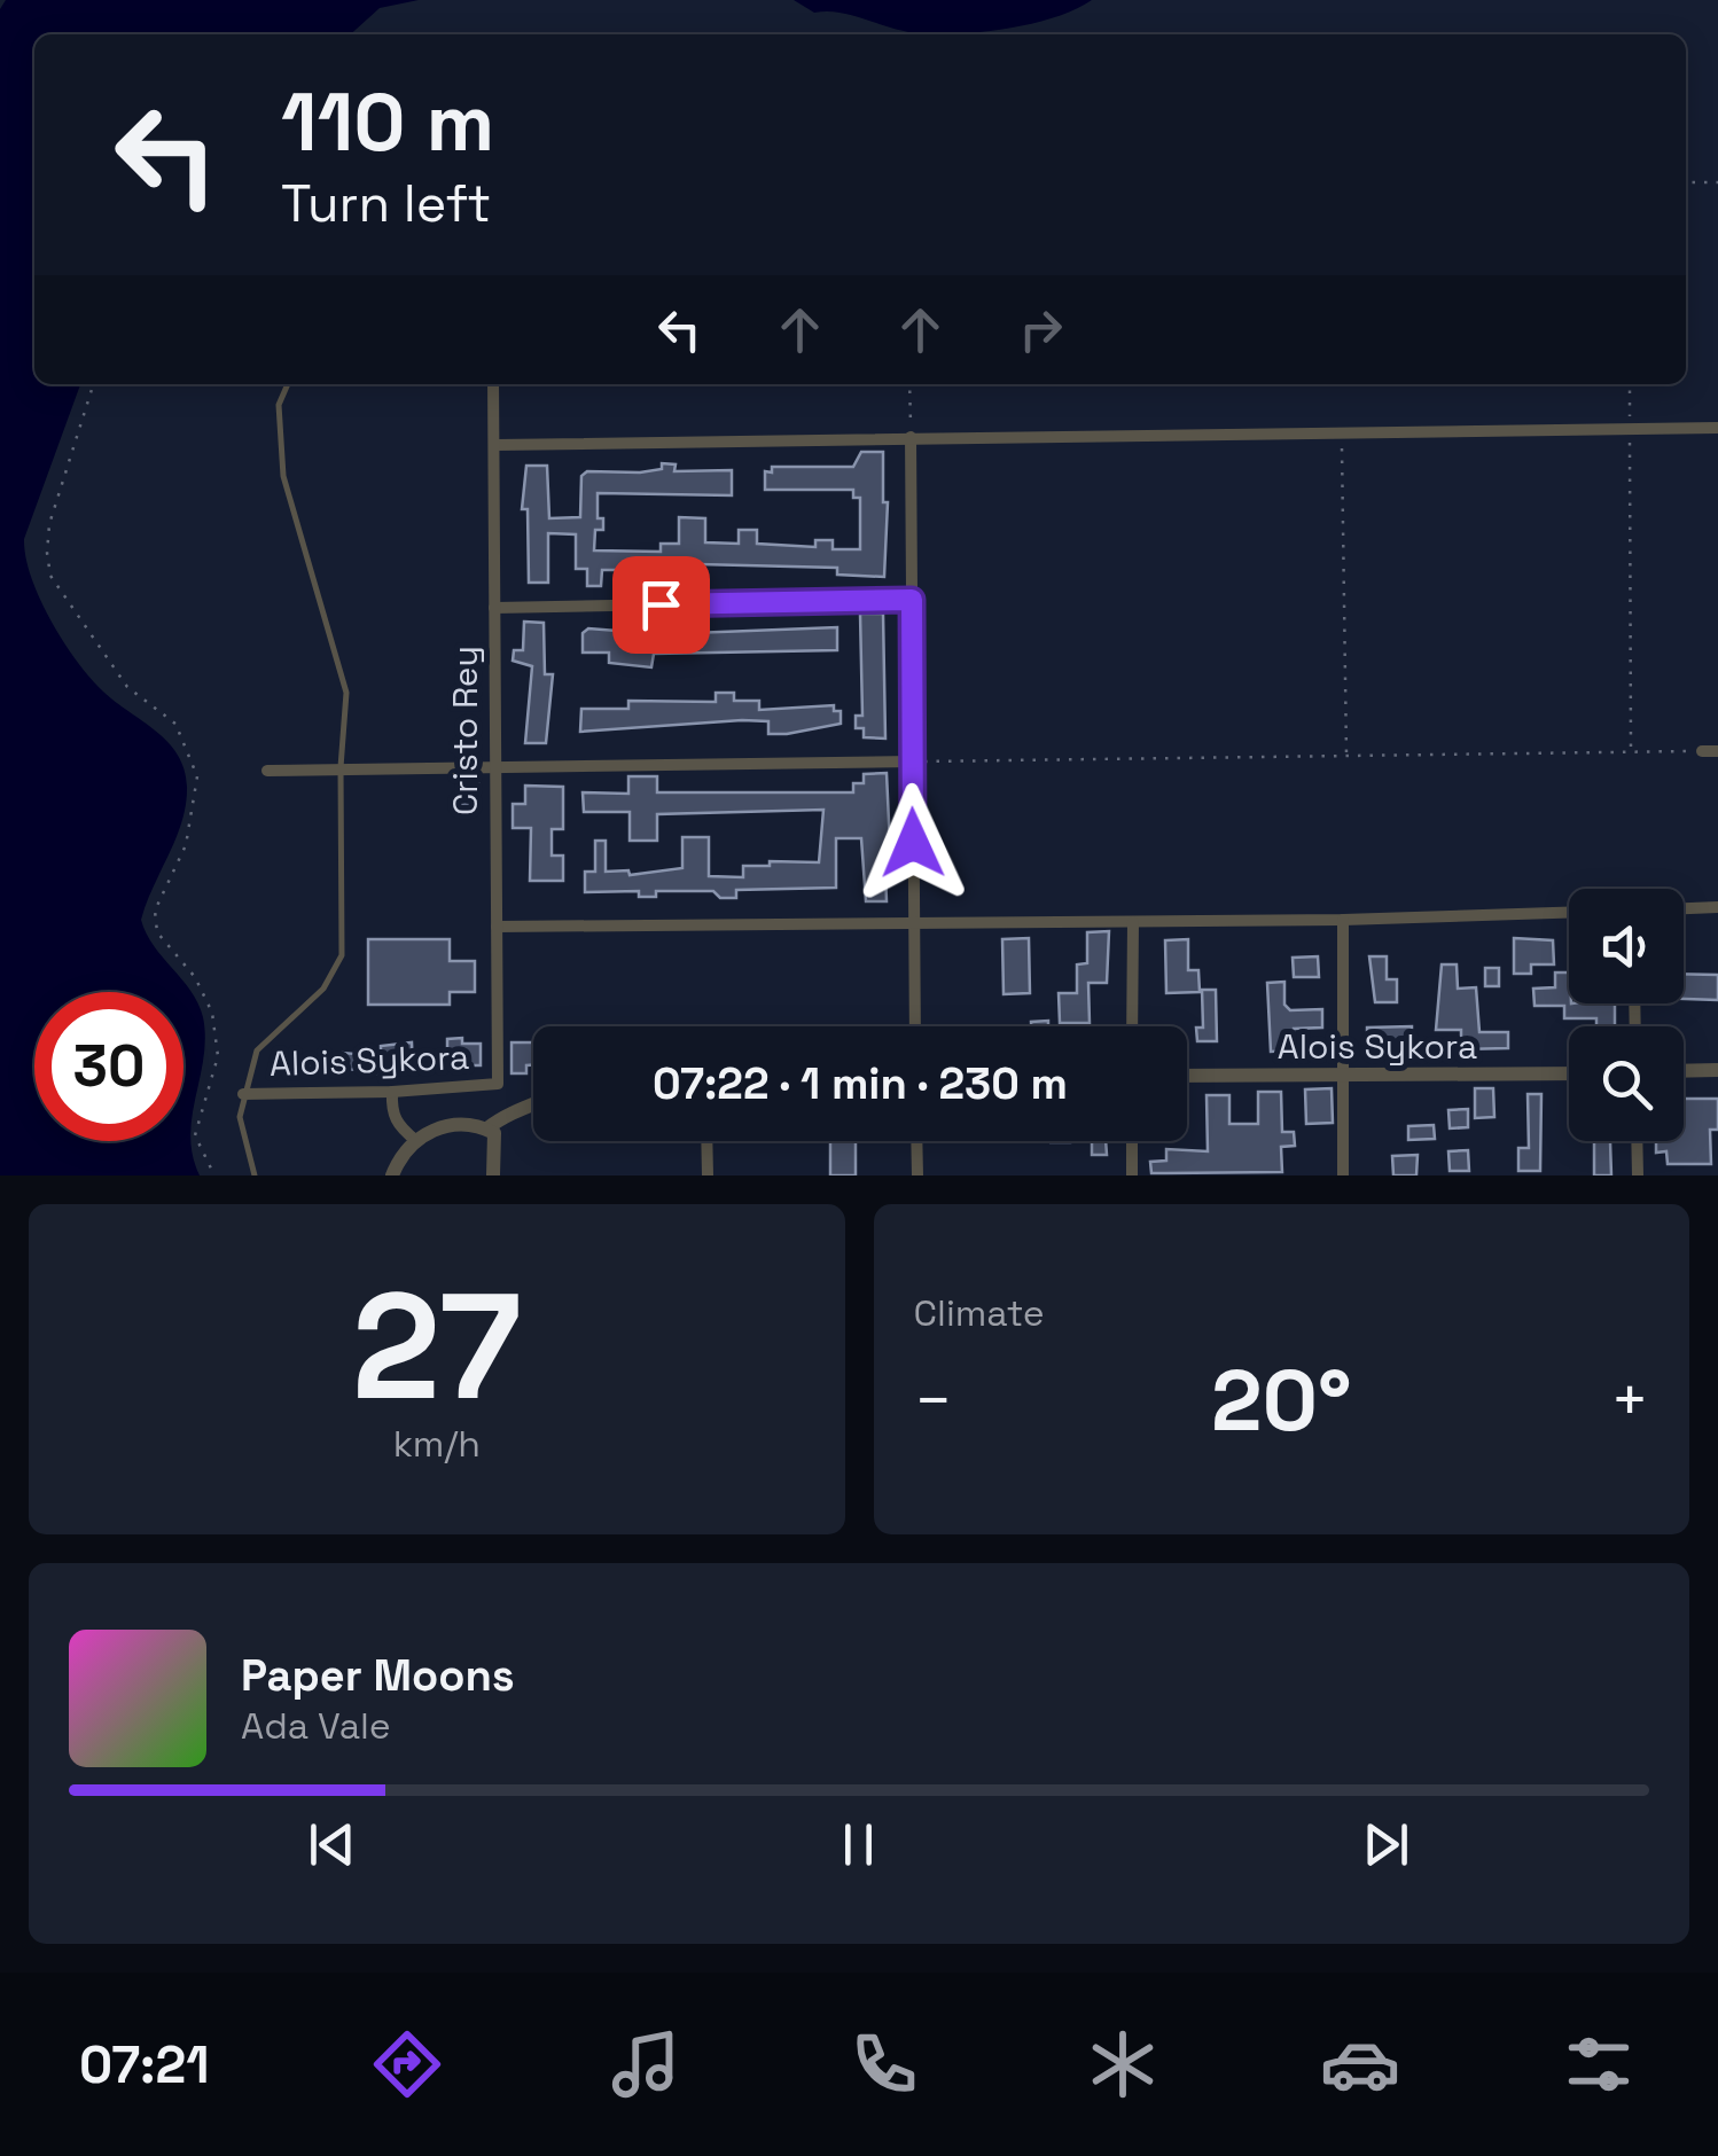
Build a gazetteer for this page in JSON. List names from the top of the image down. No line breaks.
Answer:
{"streets":{"street":["Cristo Rey","Alois Sykora"]},"crossings":[["Cristo Rey","Alois Sykora"]],"page":{"turn":["110 m","Turn left"],"limit":"30","trip":"07:22 · 1 min · 230 m","tile":[["27","km/h"],"Climate"],"heat":["−","20°","+"],"song":["Paper Moons","Ada Vale"],"tabs":"07:21"}}
